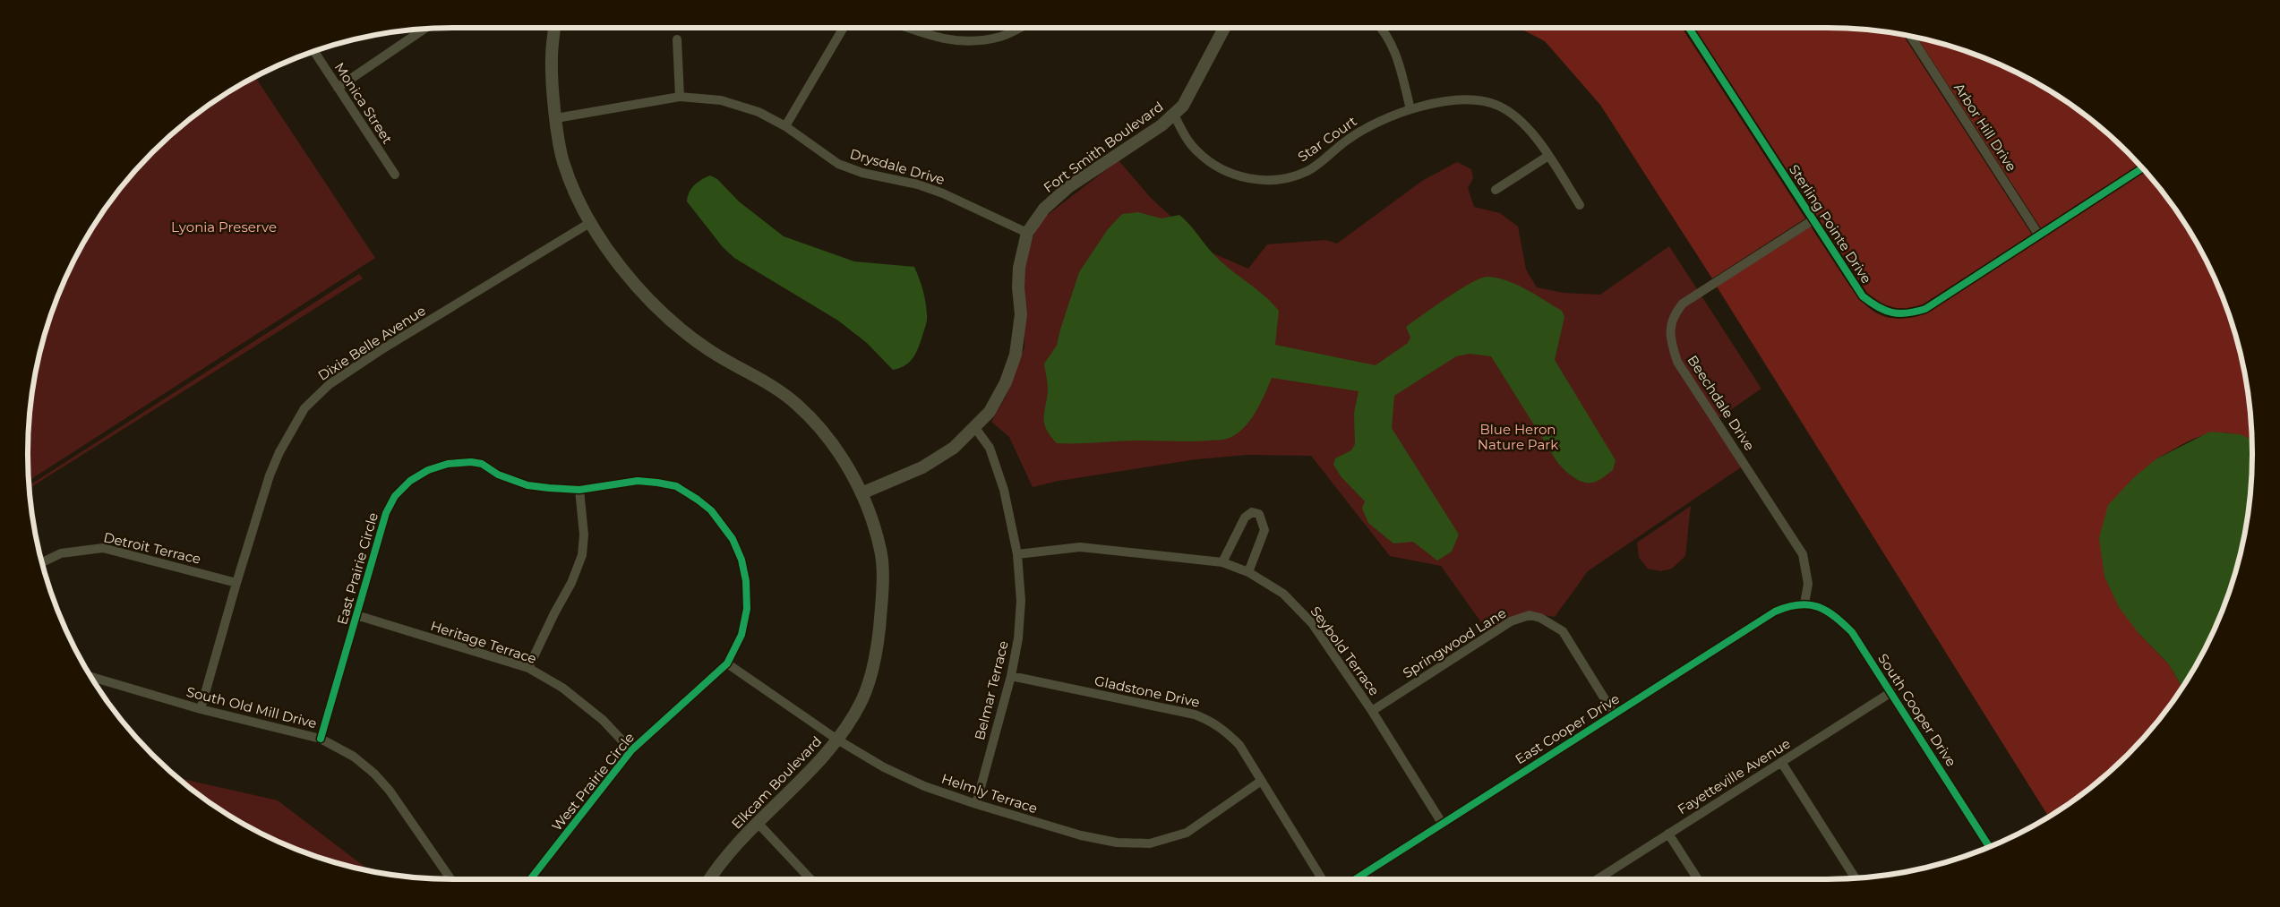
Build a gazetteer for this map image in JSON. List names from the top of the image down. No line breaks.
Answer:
{"streets":{"street":["Monica Street","Arbor Hill Drive","Star Court","Fort Smith Boulevard","Drysdale Drive","Sterling Pointe Drive","Dixie Belle Avenue","Beechdale Drive","Detroit Terrace","East Prairie Circle","Heritage Terrace","Springwood Lane","Seybold Terrace","Belmar Terrace","Gladstone Drive","South Old Mill Drive","South Cooper Drive","East Cooper Drive","Fayetteville Avenue","West Prairie Circle","Elkcam Boulevard","Helmly Terrace"]},"crossings":[["Arbor Hill Drive","Sterling Pointe Drive"],["Star Court","Fort Smith Boulevard"],["Fort Smith Boulevard","Drysdale Drive"],["Fort Smith Boulevard","Belmar Terrace"],["Fort Smith Boulevard","Elkcam Boulevard"],["Drysdale Drive","Elkcam Boulevard"],["Sterling Pointe Drive","Beechdale Drive"],["Dixie Belle Avenue","Detroit Terrace"],["Dixie Belle Avenue","South Old Mill Drive"],["Dixie Belle Avenue","Elkcam Boulevard"],["Beechdale Drive","South Cooper Drive"],["Beechdale Drive","East Cooper Drive"],["East Prairie Circle","Heritage Terrace"],["East Prairie Circle","South Old Mill Drive"],["East Prairie Circle","West Prairie Circle"],["East Prairie Circle","Helmly Terrace"],["Heritage Terrace","West Prairie Circle"],["Springwood Lane","Seybold Terrace"],["Springwood Lane","East Cooper Drive"],["Seybold Terrace","Belmar Terrace"],["Seybold Terrace","East Cooper Drive"],["Belmar Terrace","Gladstone Drive"],["Belmar Terrace","Helmly Terrace"],["Gladstone Drive","Helmly Terrace"],["South Cooper Drive","East Cooper Drive"],["South Cooper Drive","Fayetteville Avenue"],["West Prairie Circle","Helmly Terrace"],["Elkcam Boulevard","Helmly Terrace"]],"parks":["Lyonia Preserve","Blue Heron Nature Park"]}
